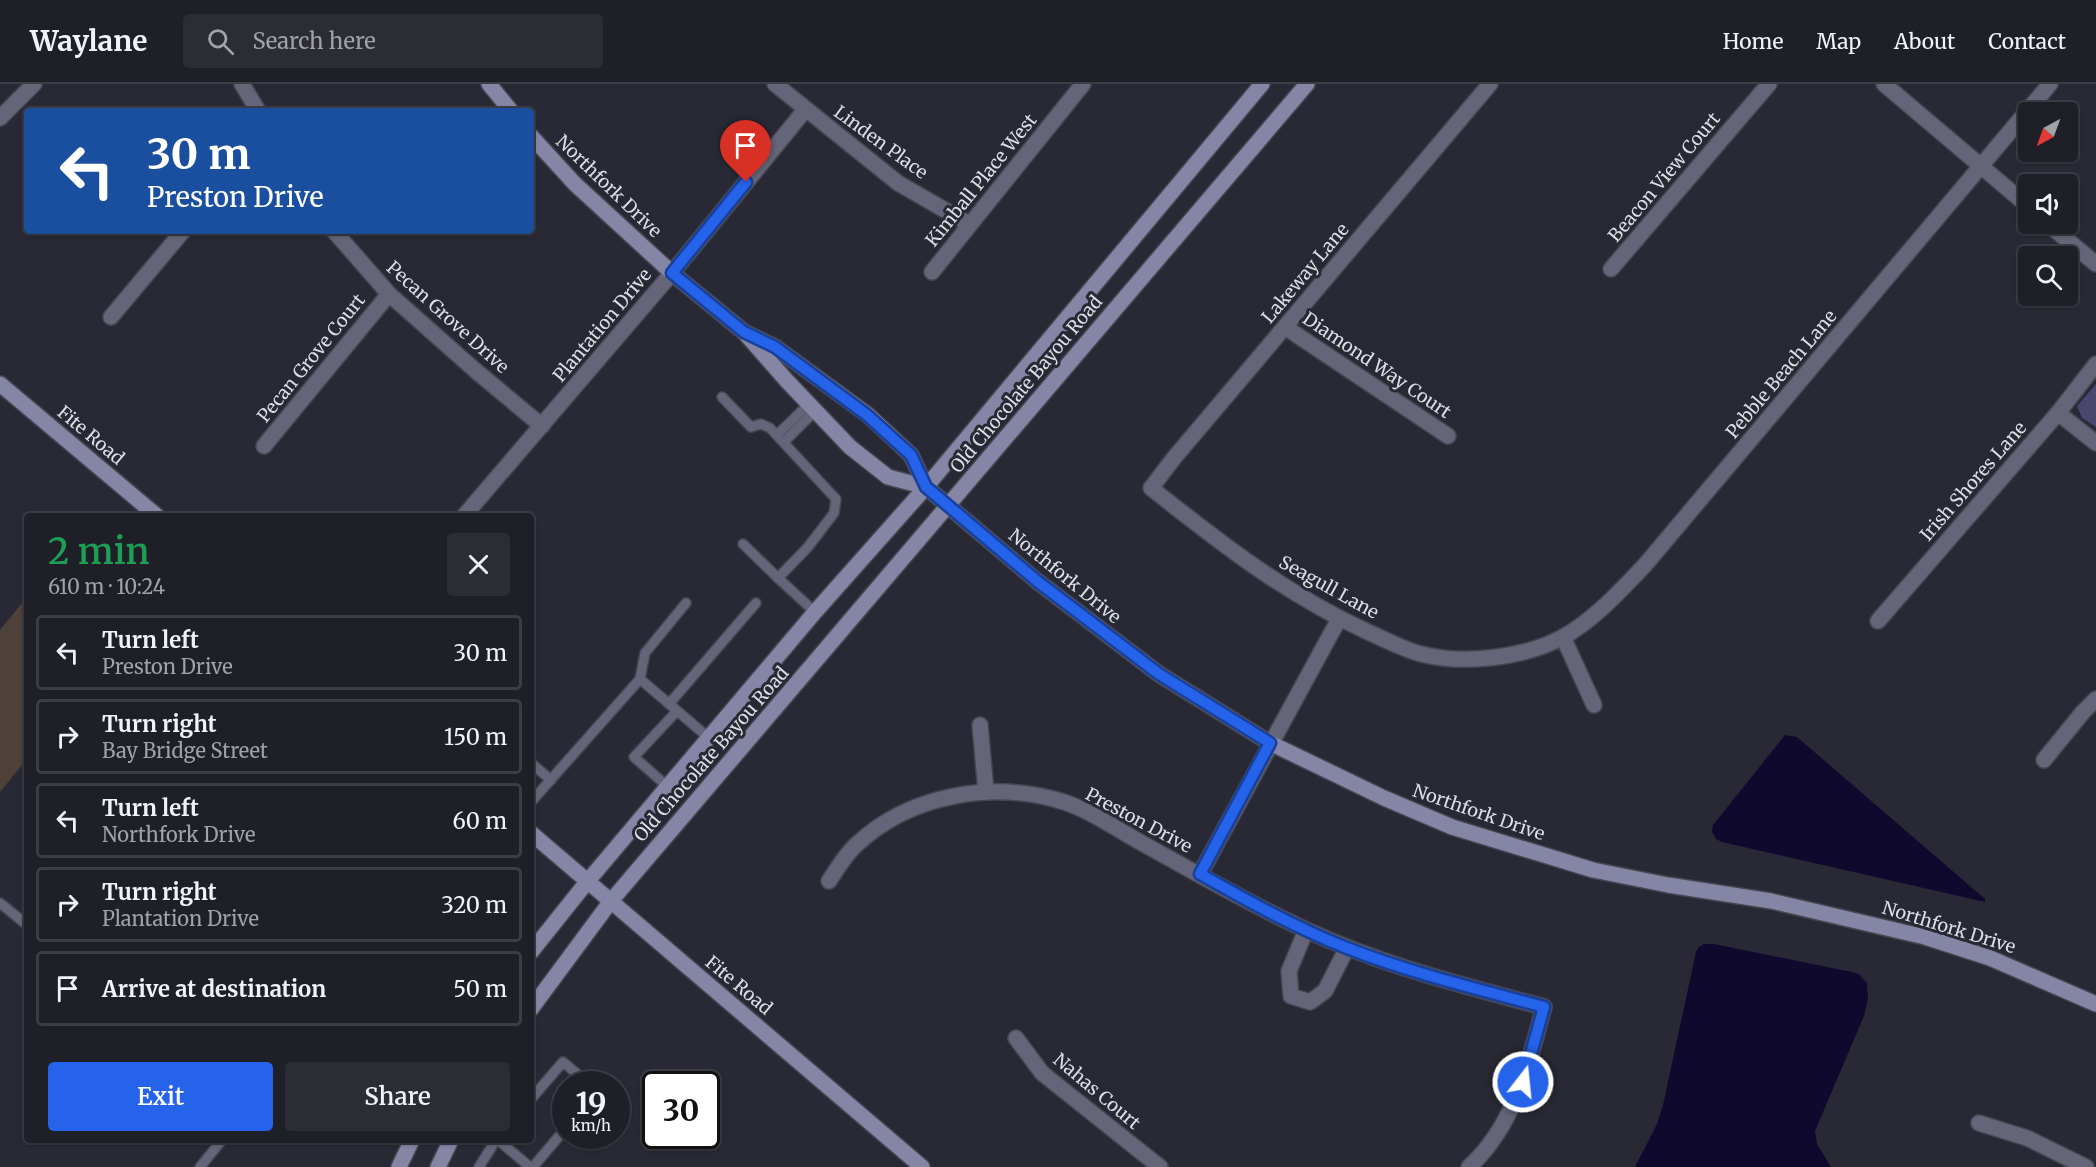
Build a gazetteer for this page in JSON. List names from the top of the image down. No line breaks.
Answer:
{"streets":{"street":["Linden Place","Beacon View Court","Kimball Place West","Northfork Drive","Lakeway Lane","Pecan Grove Drive","Plantation Drive","Pecan Grove Court","Diamond Way Court","Pebble Beach Lane","Old Chocolate Bayou Road","Fite Road","Irish Shores Lane","Seagull Lane","Preston Drive","Nahas Court"]},"crossings":[["Linden Place","Kimball Place West"],["Linden Place","Plantation Drive"],["Northfork Drive","Plantation Drive"],["Northfork Drive","Old Chocolate Bayou Road"],["Lakeway Lane","Diamond Way Court"],["Lakeway Lane","Seagull Lane"],["Pecan Grove Drive","Plantation Drive"],["Pecan Grove Drive","Pecan Grove Court"],["Pebble Beach Lane","Seagull Lane"],["Old Chocolate Bayou Road","Fite Road"]],"north":"bottom left","page":{"header":"Waylane","search":"Search here","nav":["Home","Map","About","Contact"],"turn":["30 m","Preston Drive"],"heading":["2 min","610 m · 10:24"],"list":[{"name":"Turn left","note":"Preston Drive","value":"30 m"},{"name":"Turn right","note":"Bay Bridge Street","value":"150 m"},{"name":"Turn left","note":"Northfork Drive","value":"60 m"},{"name":"Turn right","note":"Plantation Drive","value":"320 m"},{"name":"Arrive at destination","value":"50 m"}],"buttons":["Exit","Share"],"speed":"19 km/h","limit":"30"}}
